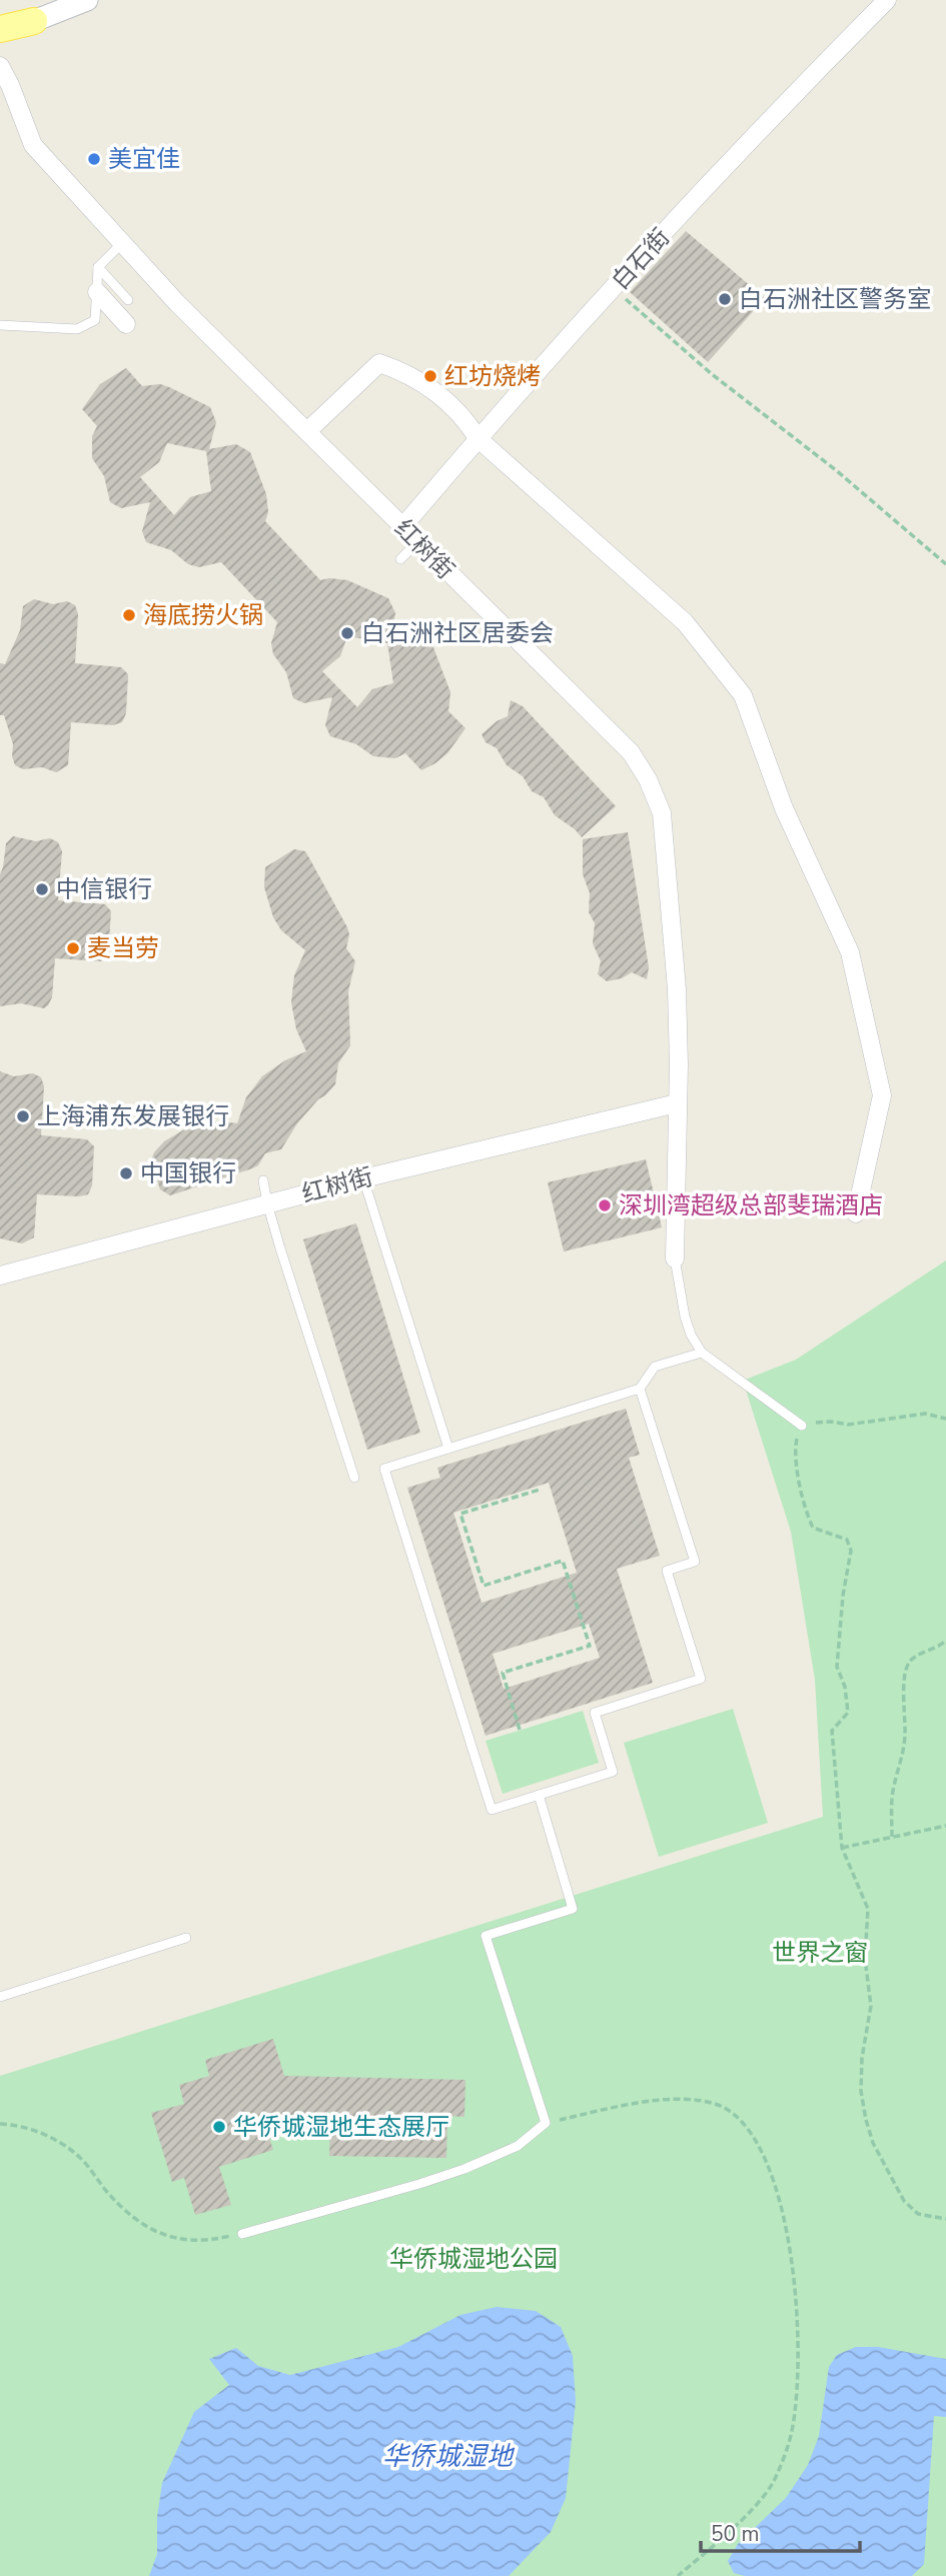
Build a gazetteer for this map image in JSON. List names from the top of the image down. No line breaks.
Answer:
{"streets":{"street":["白石街","红树街"]},"crossings":[["白石街","红树街"]],"water":["华侨城湿地"],"parks":["世界之窗","华侨城湿地公园"],"places":["美宜佳","白石洲社区警务室","红坊烧烤","海底捞火锅","白石洲社区居委会","中信银行","麦当劳","上海浦东发展银行","中国银行","深圳湾超级总部斐瑞酒店","华侨城湿地生态展厅"],"scale_bar":"50 m"}
